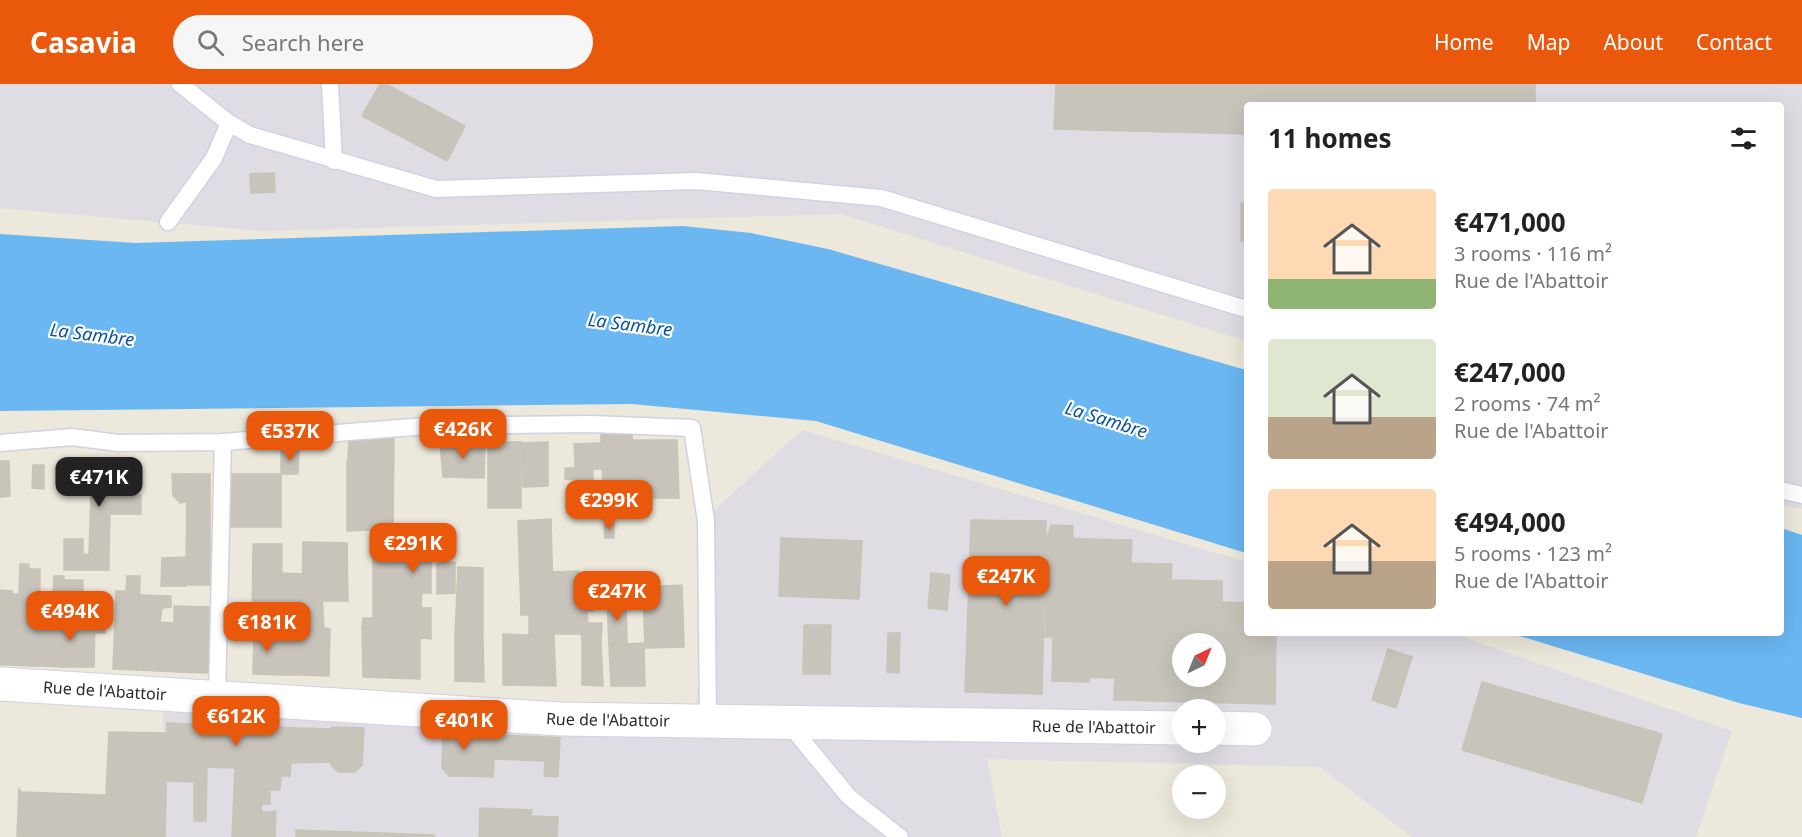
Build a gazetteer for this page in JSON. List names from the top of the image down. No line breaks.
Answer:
{"streets":{"street":["Rue de l'Abattoir"]},"water":["La Sambre"],"north":"top right","page":{"header":"Casavia","search":"Search here","nav":["Home","Map","About","Contact"],"heading":"11 homes","list":[{"name":"€471,000","note":"3 rooms · 116 m² · Rue de l'Abattoir"},{"name":"€247,000","note":"2 rooms · 74 m² · Rue de l'Abattoir"},{"name":"€494,000","note":"5 rooms · 123 m² · Rue de l'Abattoir"}],"price":["€426K","€537K","€471K","€299K","€291K","€247K","€247K","€494K","€181K","€612K","€401K"],"map_buttons":["+","−"]}}
